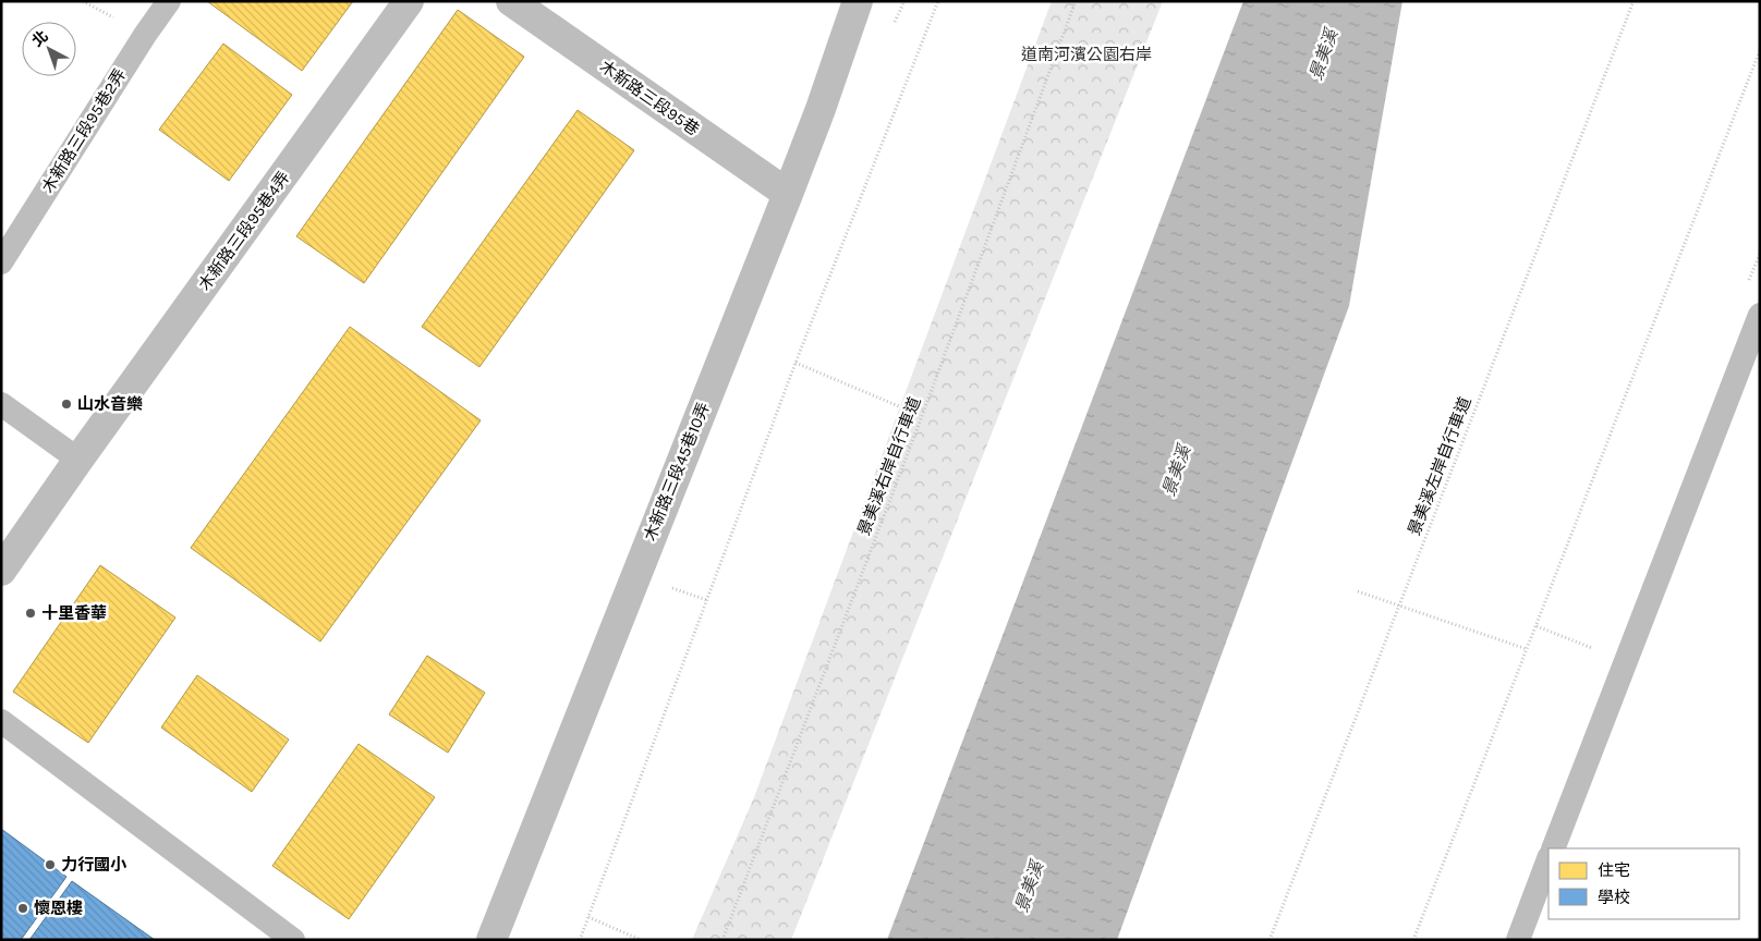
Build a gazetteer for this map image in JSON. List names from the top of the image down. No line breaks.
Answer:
{"streets":{"street":["木新路三段95巷","木新路三段95巷4弄","木新路三段45巷10弄"],"lane":["木新路三段95巷2弄"],"path":["景美溪右岸自行車道","景美溪左岸自行車道"]},"crossings":[["木新路三段95巷","木新路三段45巷10弄"]],"water":["景美溪"],"parks":["道南河濱公園右岸"],"places":["山水音樂","十里香華","力行國小","懷恩樓"],"legend":["住宅","學校"],"north":"top left"}
